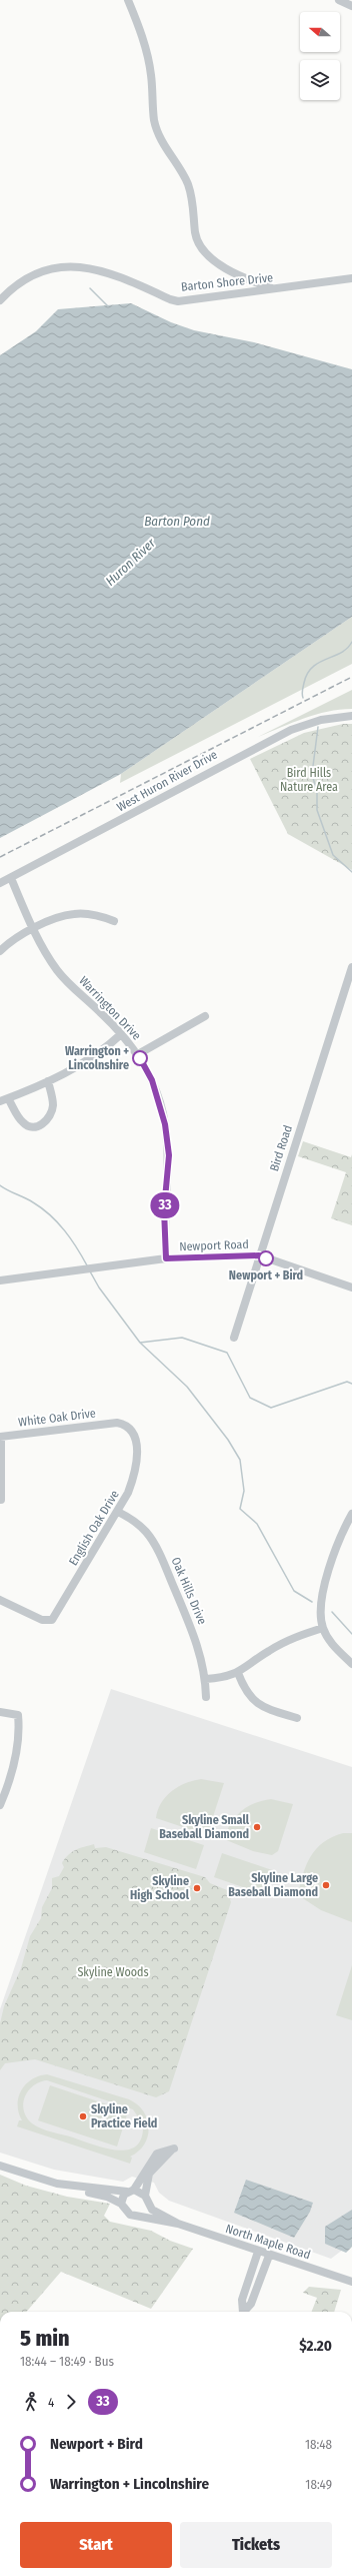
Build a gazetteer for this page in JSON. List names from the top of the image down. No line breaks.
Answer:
{"streets":{"street":["Barton Shore Drive","West Huron River Drive","Warrington Drive","Bird Road","Newport Road","White Oak Drive","English Oak Drive","Oak Hills Drive","North Maple Road"]},"crossings":[["West Huron River Drive","Warrington Drive"],["Warrington Drive","Newport Road"],["Bird Road","Newport Road"],["White Oak Drive","English Oak Drive"],["English Oak Drive","Oak Hills Drive"]],"water":["Barton Pond","Huron River"],"parks":["Bird Hills Nature Area","Skyline Woods"],"places":["Warrington + Lincolnshire","Newport + Bird","Skyline Small Baseball Diamond","Skyline Large Baseball Diamond","Skyline High School","Skyline Practice Field"],"lines":["bus line 33"],"north":"left","page":{"on_map":"33","heading":["5 min","18:44 – 18:49 · Bus","$2.20"],"legs":["4","33"],"list":[{"name":"Newport + Bird","value":"18:48"},{"name":"Warrington + Lincolnshire","value":"18:49"}],"buttons":["Start","Tickets"]}}
